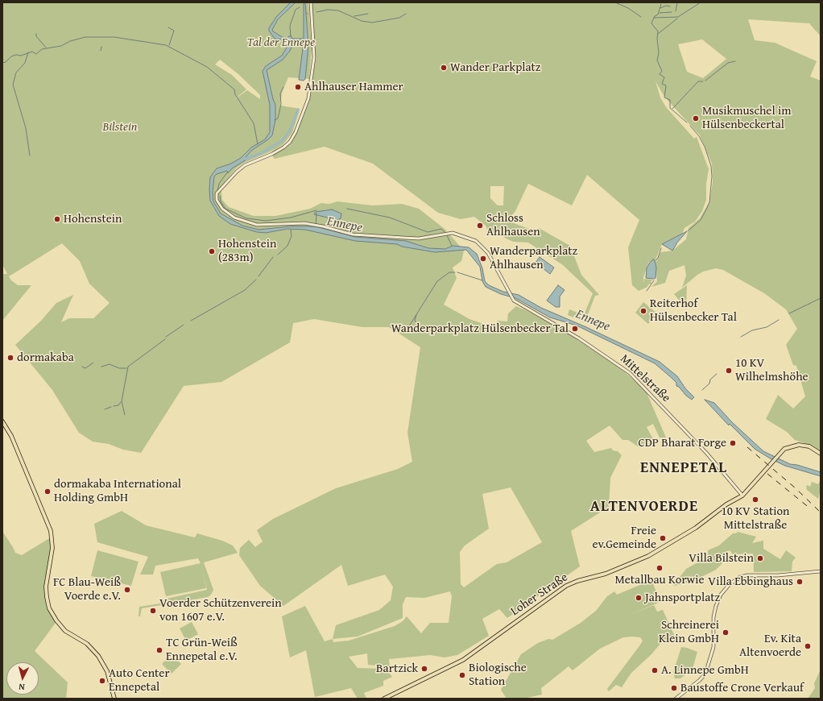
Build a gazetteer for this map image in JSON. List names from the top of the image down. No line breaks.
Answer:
{"streets":{"main road":["Loher Straße"],"street":["Mittelstraße"]},"crossings":[["Mittelstraße","Loher Straße"]],"districts":["ENNEPETAL","ALTENVOERDE"],"water":["Ennepe"],"parks":["Tal der Ennepe","Bilstein"],"places":["Wander Parkplatz","Ahlhauser Hammer","Musikmuschel im Hülsenbeckertal","Hohenstein","Schloss Ahlhausen","Hohenstein (283m)","Wanderparkplatz Ahlhausen","Reiterhof Hülsenbecker Tal","Wanderparkplatz Hülsenbecker Tal","dormakaba","10 KV Wilhelmshöhe","CDP Bharat Forge","dormakaba International Holding GmbH","10 KV Station Mittelstraße","Freie ev.Gemeinde","Villa Bilstein","Metallbau Korwie","Villa Ebbinghaus","FC Blau-Weiß Voerde e.V.","Jahnsportplatz","Voerder Schützenverein von 1607 e.V.","Schreinerei Klein GmbH","Ev. Kita Altenvoerde","TC Grün-Weiß Ennepetal e.V.","Bartzick","A. Linnepe GmbH","Biologische Station","Auto Center Ennepetal","Baustoffe Crone Verkauf"],"north":"bottom"}
